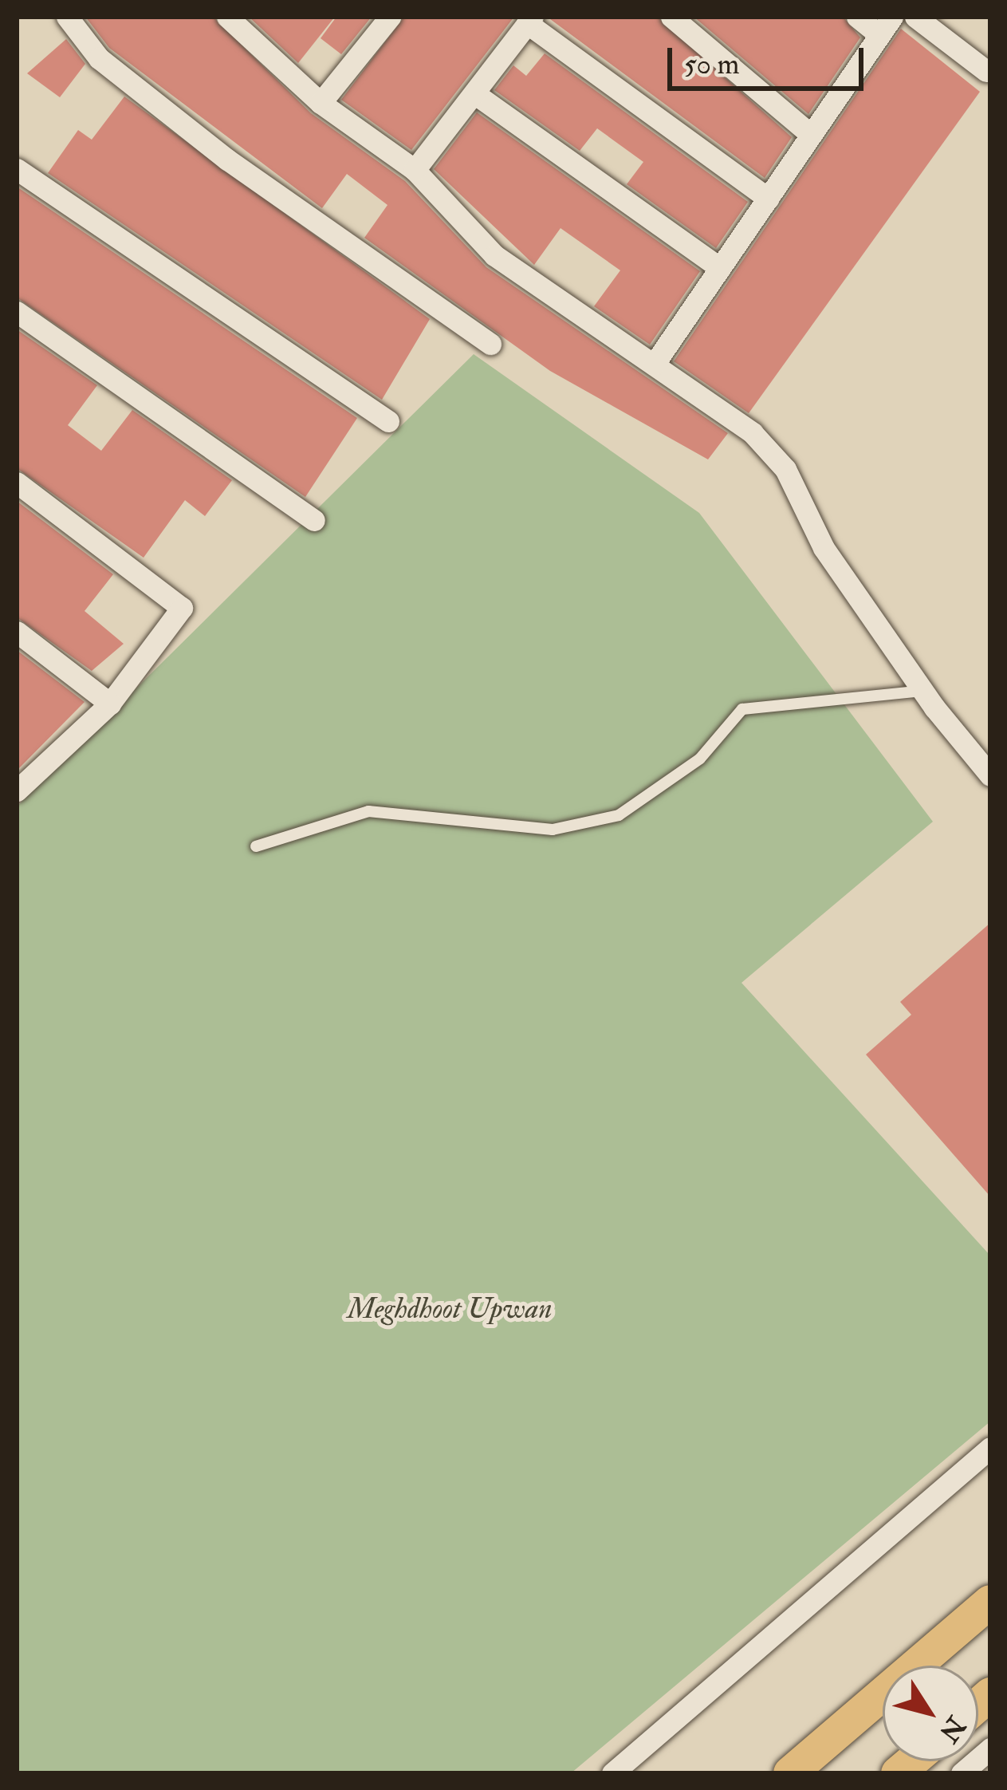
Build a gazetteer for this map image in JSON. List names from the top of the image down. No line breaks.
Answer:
{"parks":["Meghdhoot Upwan"],"scale_bar":"50 m","north":"bottom right"}
